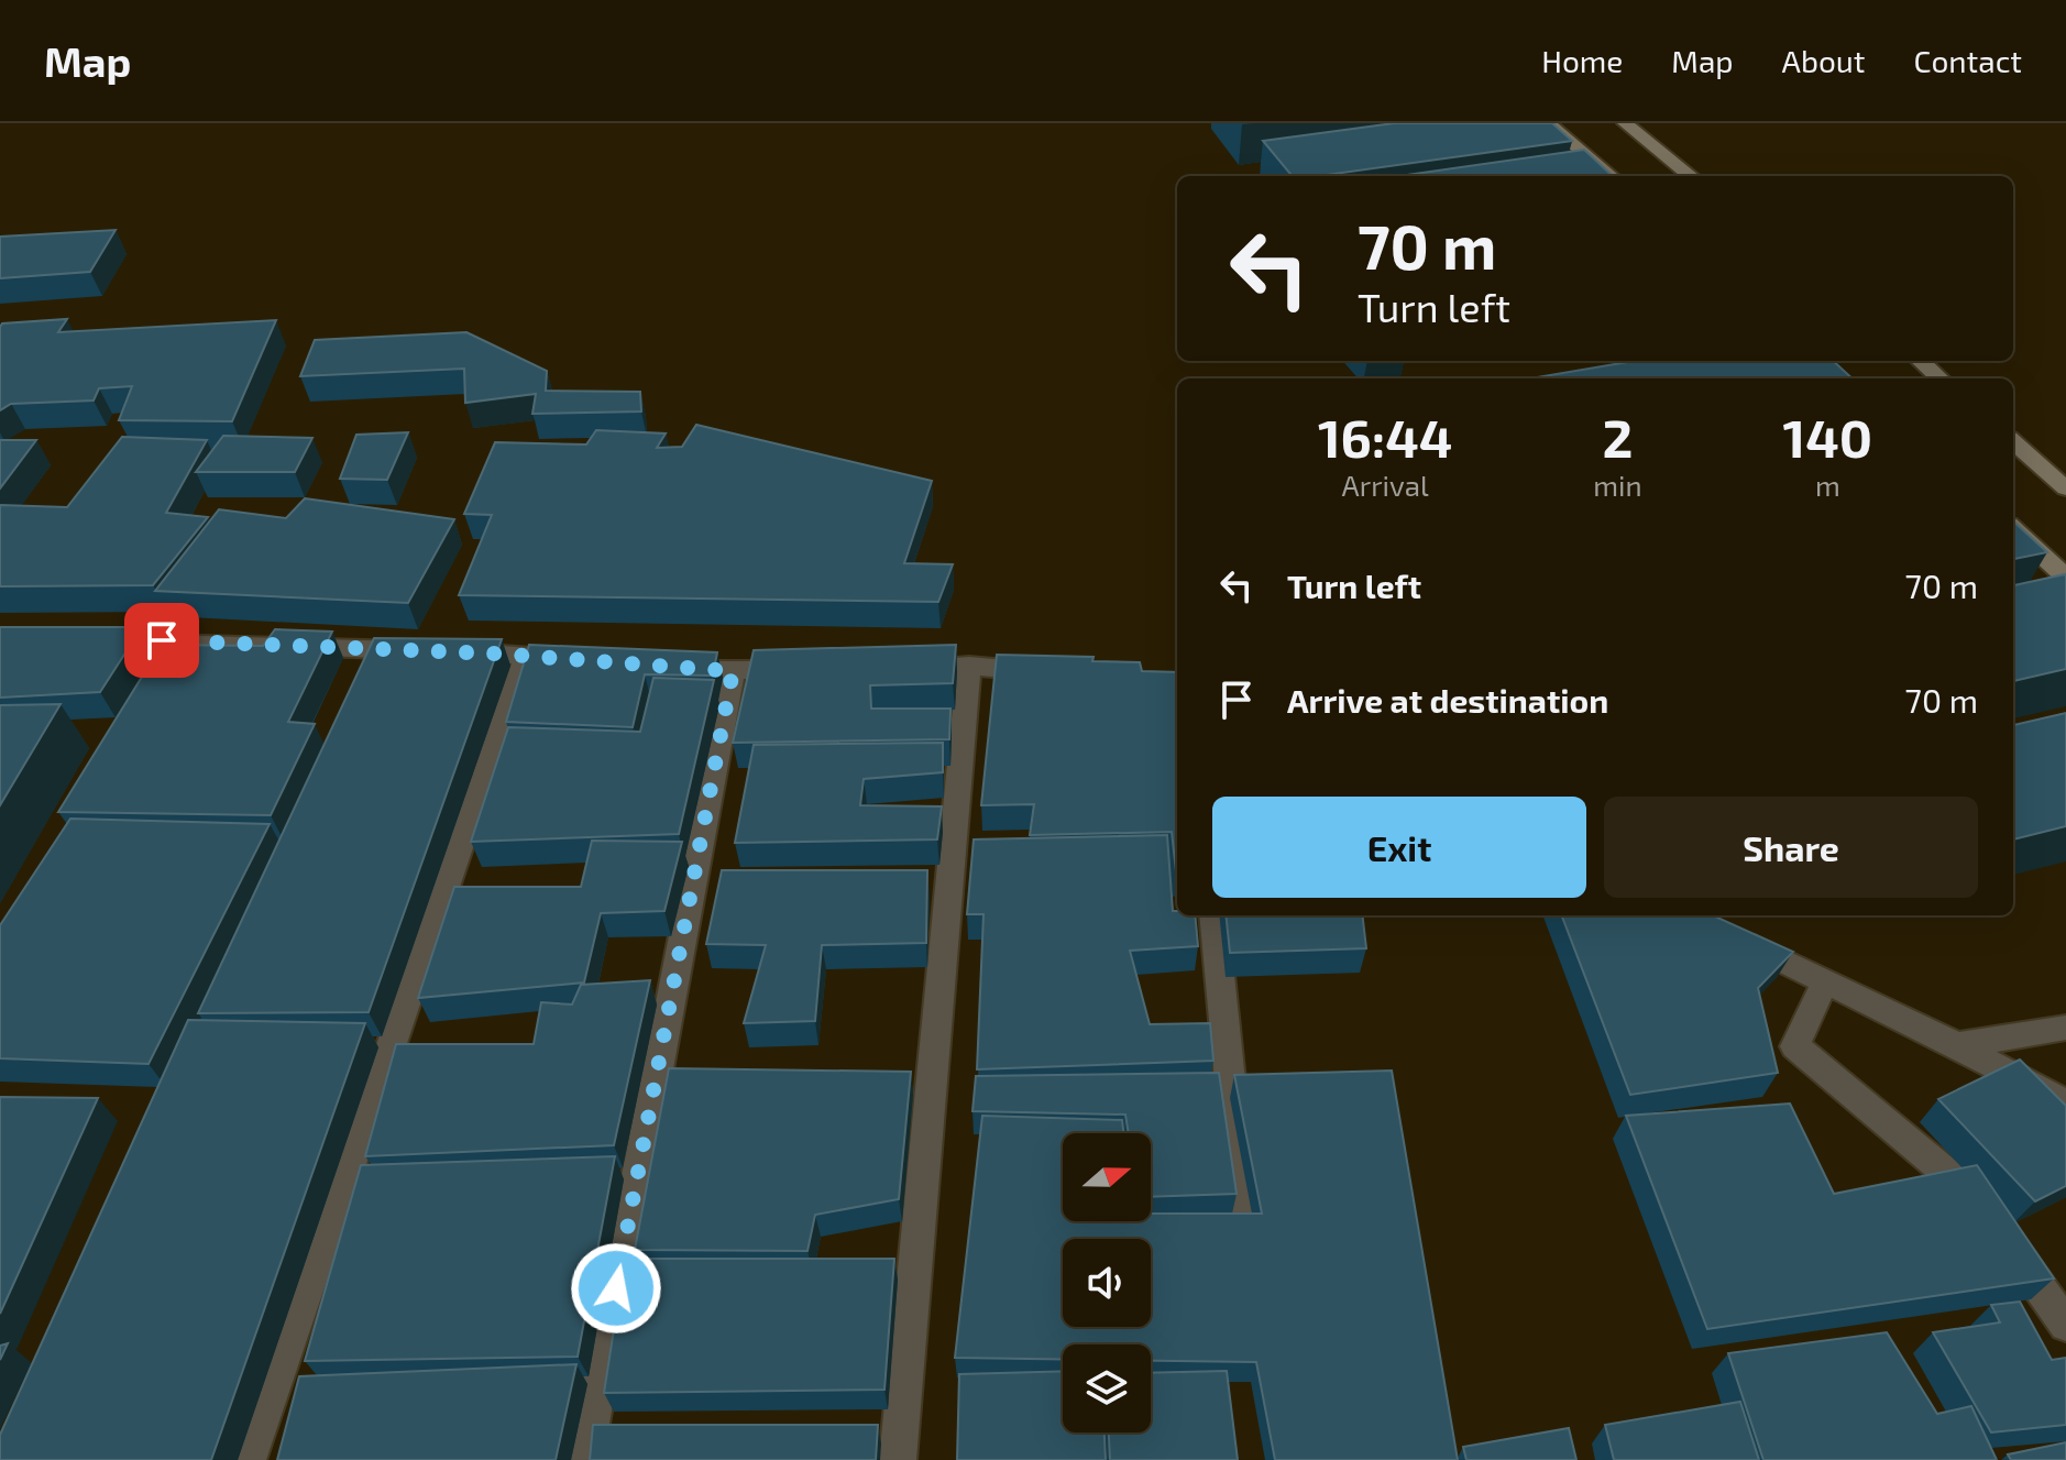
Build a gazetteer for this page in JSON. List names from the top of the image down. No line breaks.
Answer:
{"north":"right","page":{"header":"Map","nav":["Home","Map","About","Contact"],"turn":["70 m","Turn left"],"eta":["16:44","Arrival","2","min","140","m"],"list":[{"name":"Turn left","value":"70 m"},{"name":"Arrive at destination","value":"70 m"}],"buttons":["Exit","Share"]}}
